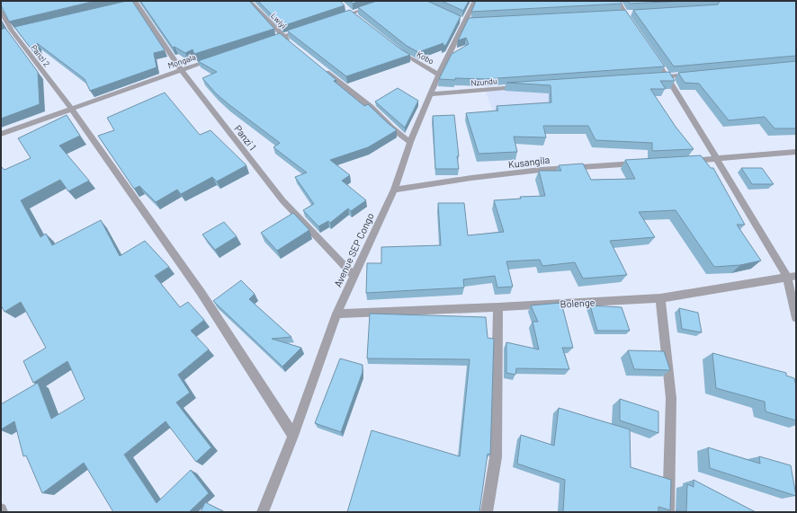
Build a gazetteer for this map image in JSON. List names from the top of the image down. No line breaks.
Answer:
{"streets":{"street":["Lwiyi","Panzi 2","Kobo","Mongala","Nzundu","Panzi 1","Kusangila","Avenue SEP Congo","Bolenge"]},"crossings":[["Panzi 2","Mongala"],["Panzi 2","Avenue SEP Congo"],["Kobo","Avenue SEP Congo"],["Mongala","Panzi 1"],["Nzundu","Avenue SEP Congo"],["Panzi 1","Avenue SEP Congo"],["Kusangila","Avenue SEP Congo"],["Avenue SEP Congo","Bolenge"]]}
